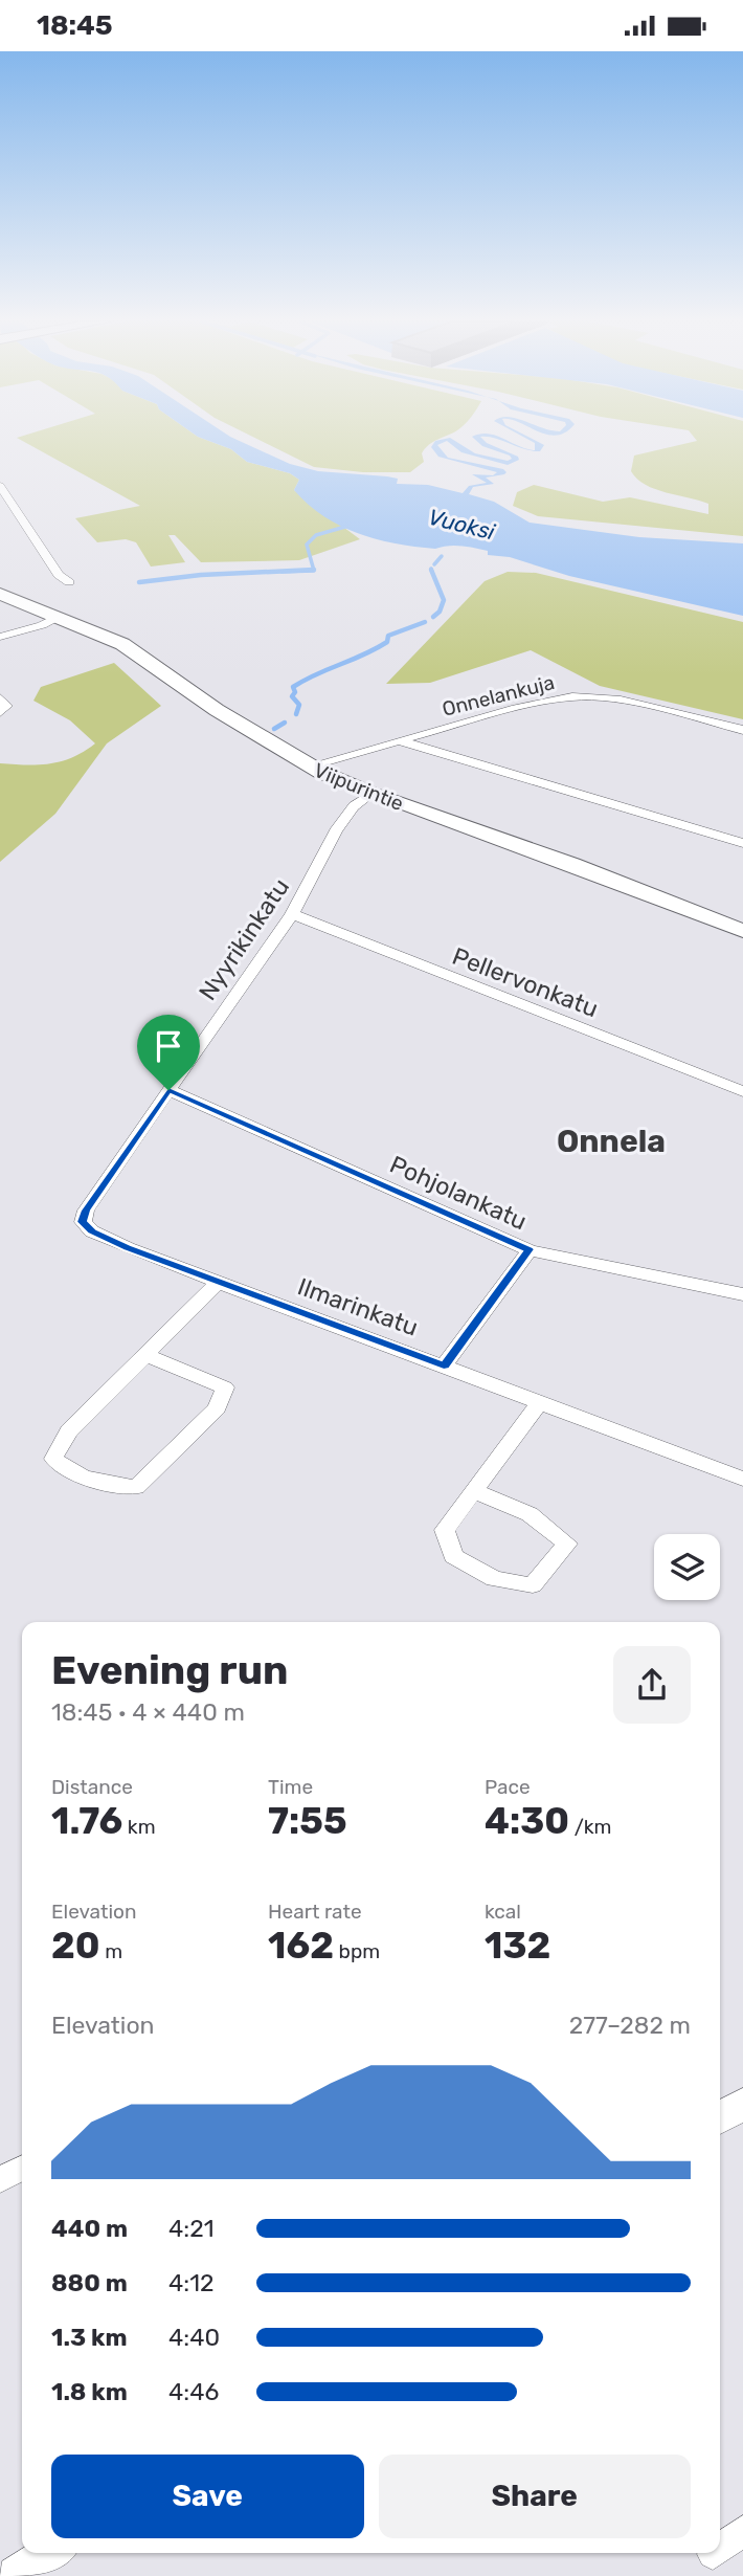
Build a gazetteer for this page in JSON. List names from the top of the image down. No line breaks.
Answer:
{"streets":{"main road":["Viipurintie"],"street":["Onnelankuja","Nyyrikinkatu","Pellervonkatu","Pohjolankatu","Ilmarinkatu"]},"crossings":[["Onnelankuja","Viipurintie"],["Viipurintie","Nyyrikinkatu"],["Nyyrikinkatu","Pellervonkatu"],["Nyyrikinkatu","Pohjolankatu"],["Nyyrikinkatu","Ilmarinkatu"]],"districts":["Onnela"],"water":["Vuoksi"],"page":{"status":"18:45","heading":["Evening run","18:45 · 4 × 440 m"],"stats":[["Distance","1.76 km"],["Time","7:55"],["Pace","4:30 /km"],["Elevation","20 m"],["Heart rate","162 bpm"],["kcal","132"]],"chart":["Elevation","277–282 m"],"list":[{"name":"440 m","note":"4:21"},{"name":"880 m","note":"4:12"},{"name":"1.3 km","note":"4:40"},{"name":"1.8 km","note":"4:46"}],"buttons":["Save","Share"]}}
